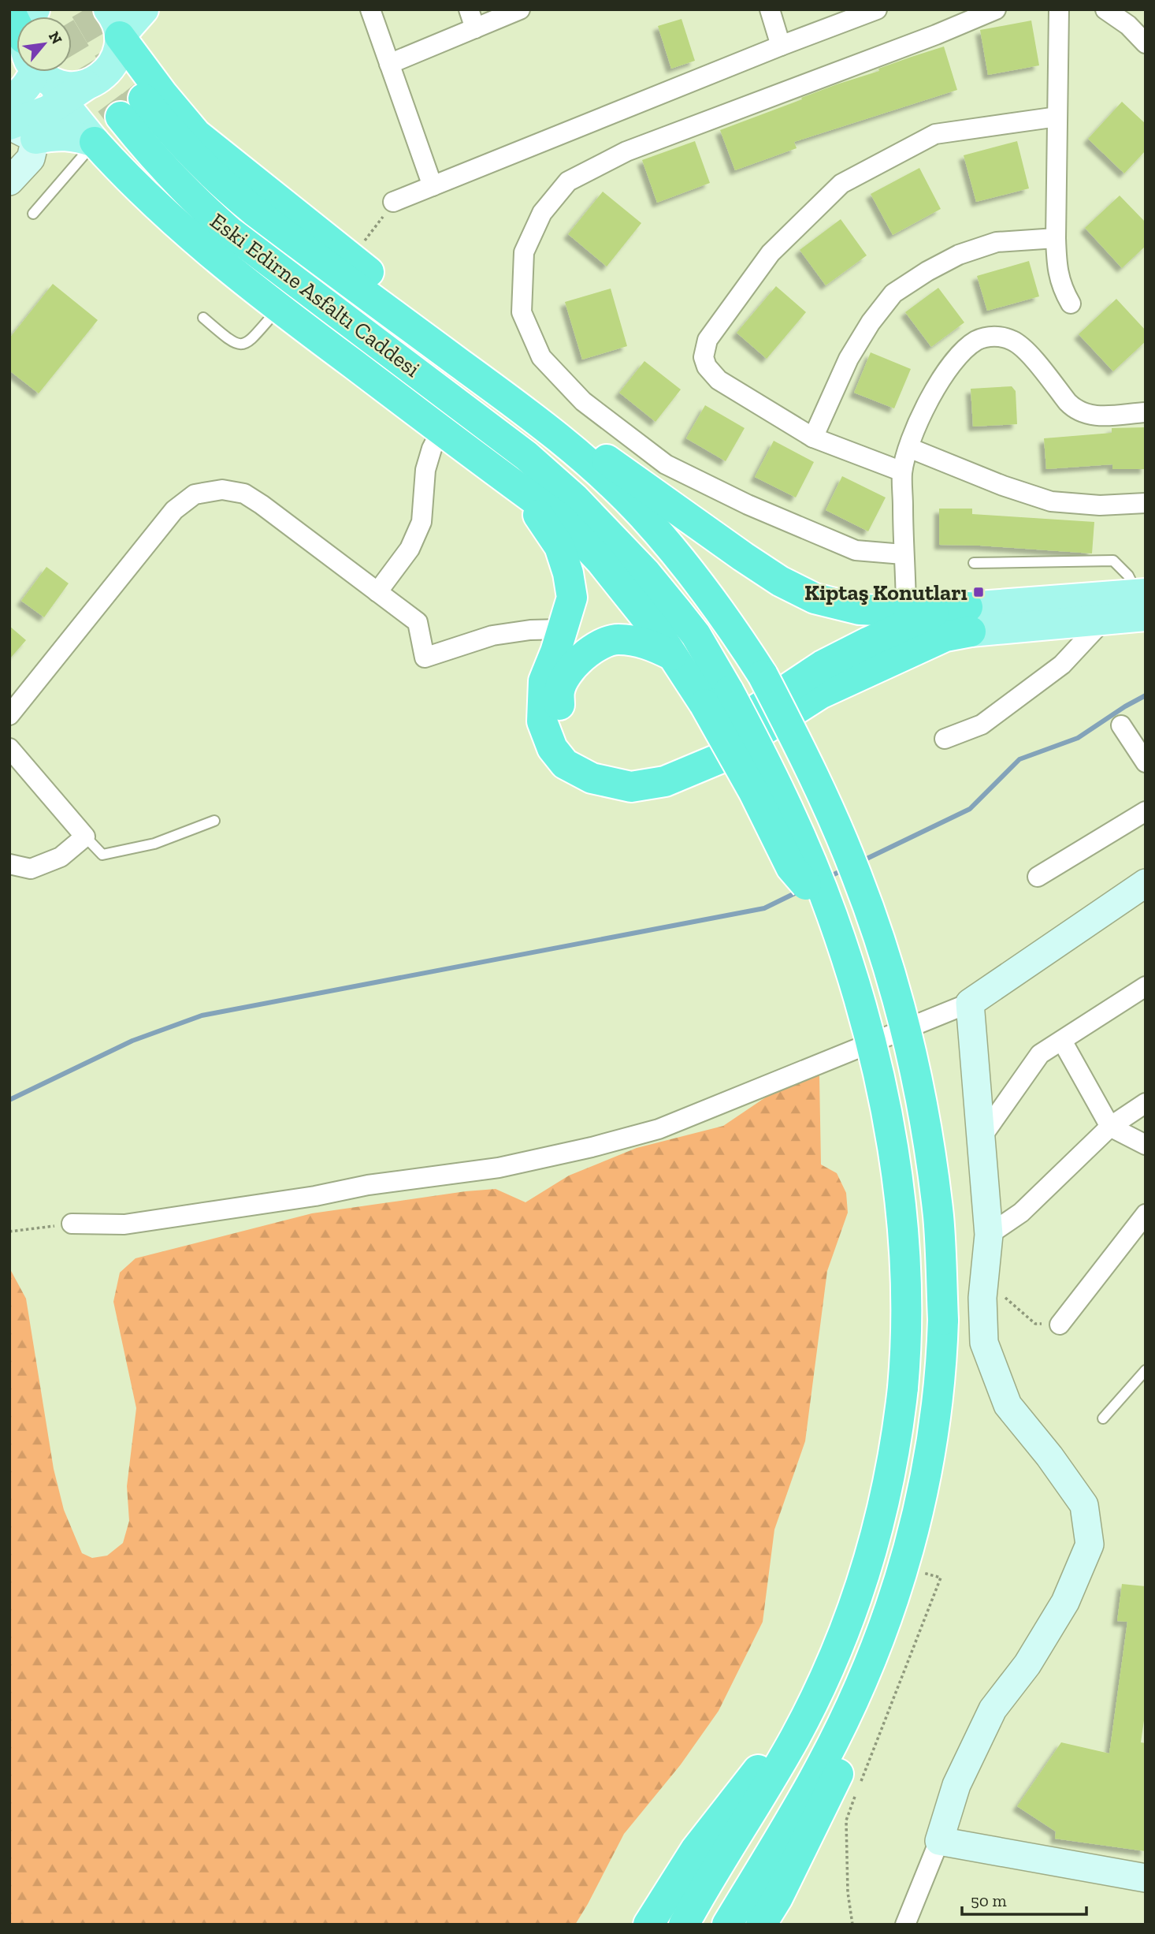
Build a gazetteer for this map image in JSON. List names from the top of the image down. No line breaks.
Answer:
{"streets":{"highway":["Eski Edirne Asfaltı Caddesi"]},"places":{"transit":["Kiptaş Konutları"]},"scale_bar":"50 m","north":"top right"}
